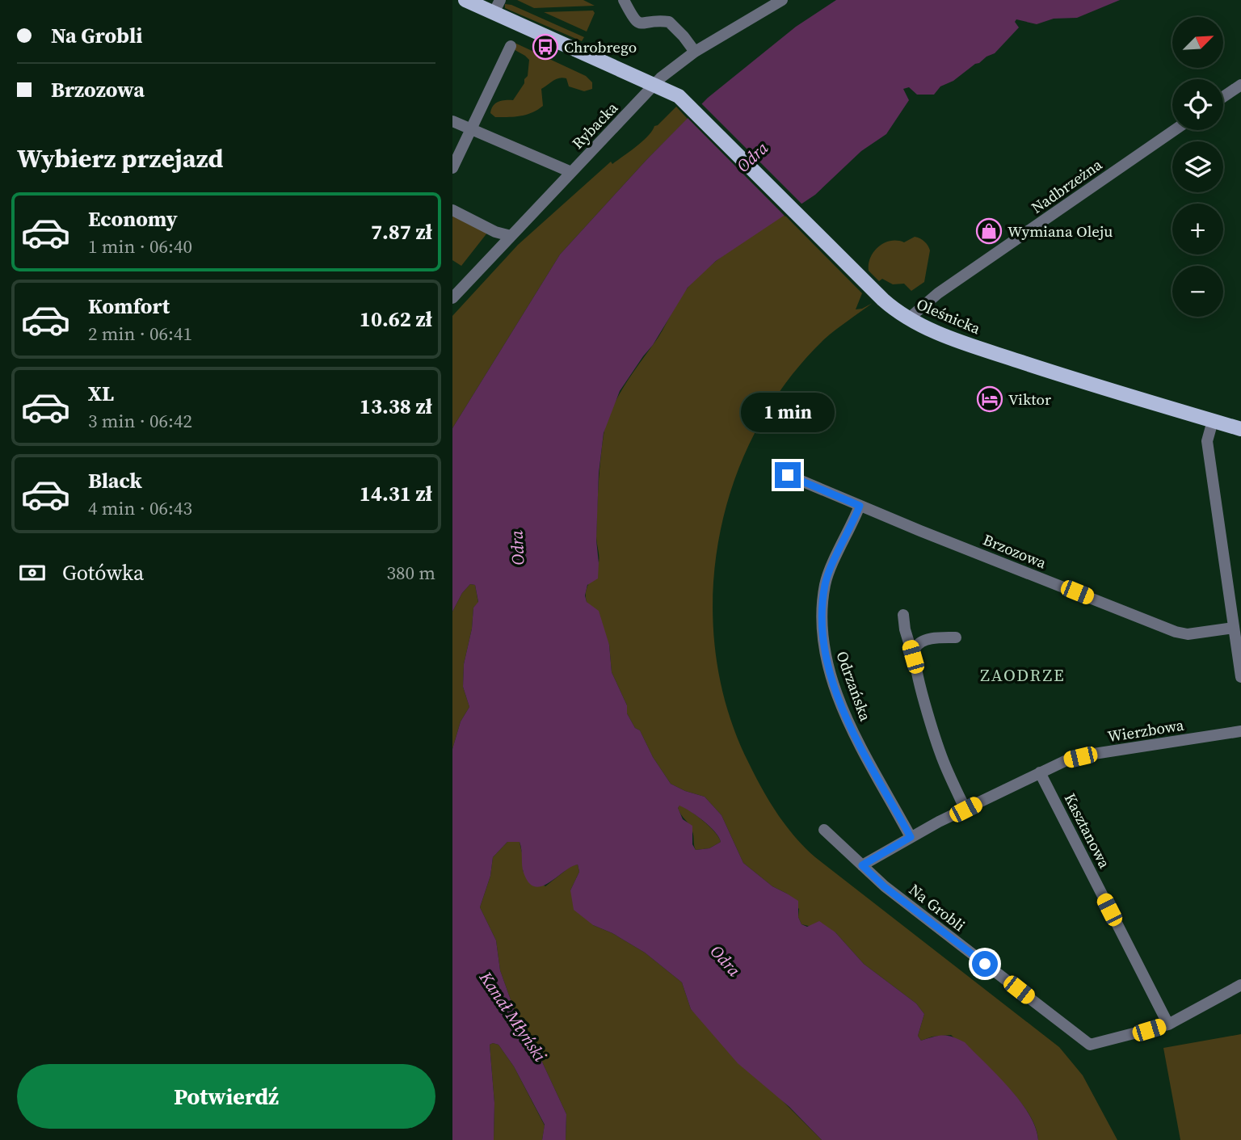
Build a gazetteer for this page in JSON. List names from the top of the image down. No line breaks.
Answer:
{"streets":{"main road":["Oleśnicka"],"street":["Rybacka","Nadbrzeżna","Brzozowa","Odrzańska","Wierzbowa","Kasztanowa","Na Grobli"]},"crossings":[["Rybacka","Oleśnicka"],["Nadbrzeżna","Oleśnicka"],["Brzozowa","Odrzańska"],["Odrzańska","Wierzbowa"],["Wierzbowa","Kasztanowa"],["Wierzbowa","Na Grobli"],["Kasztanowa","Na Grobli"]],"districts":["ZAODRZE"],"water":["Odra","Kanał Młyński"],"places":{"bus stop":["Chrobrego"],"shop":["Wymiana Oleju"],"hotel":["Viktor"]},"north":"top right","page":{"banner":["Na Grobli","Brzozowa"],"map_buttons":["+","−"],"heading":"Wybierz przejazd","list":[{"name":"Economy","note":"1 min · 06:40","value":"7.87 zł"},{"name":"Komfort","note":"2 min · 06:41","value":"10.62 zł"},{"name":"XL","note":"3 min · 06:42","value":"13.38 zł"},{"name":"Black","note":"4 min · 06:43","value":"14.31 zł"}],"bubble":"1 min","pay":["Gotówka","380 m"],"buttons":"Potwierdź"}}
